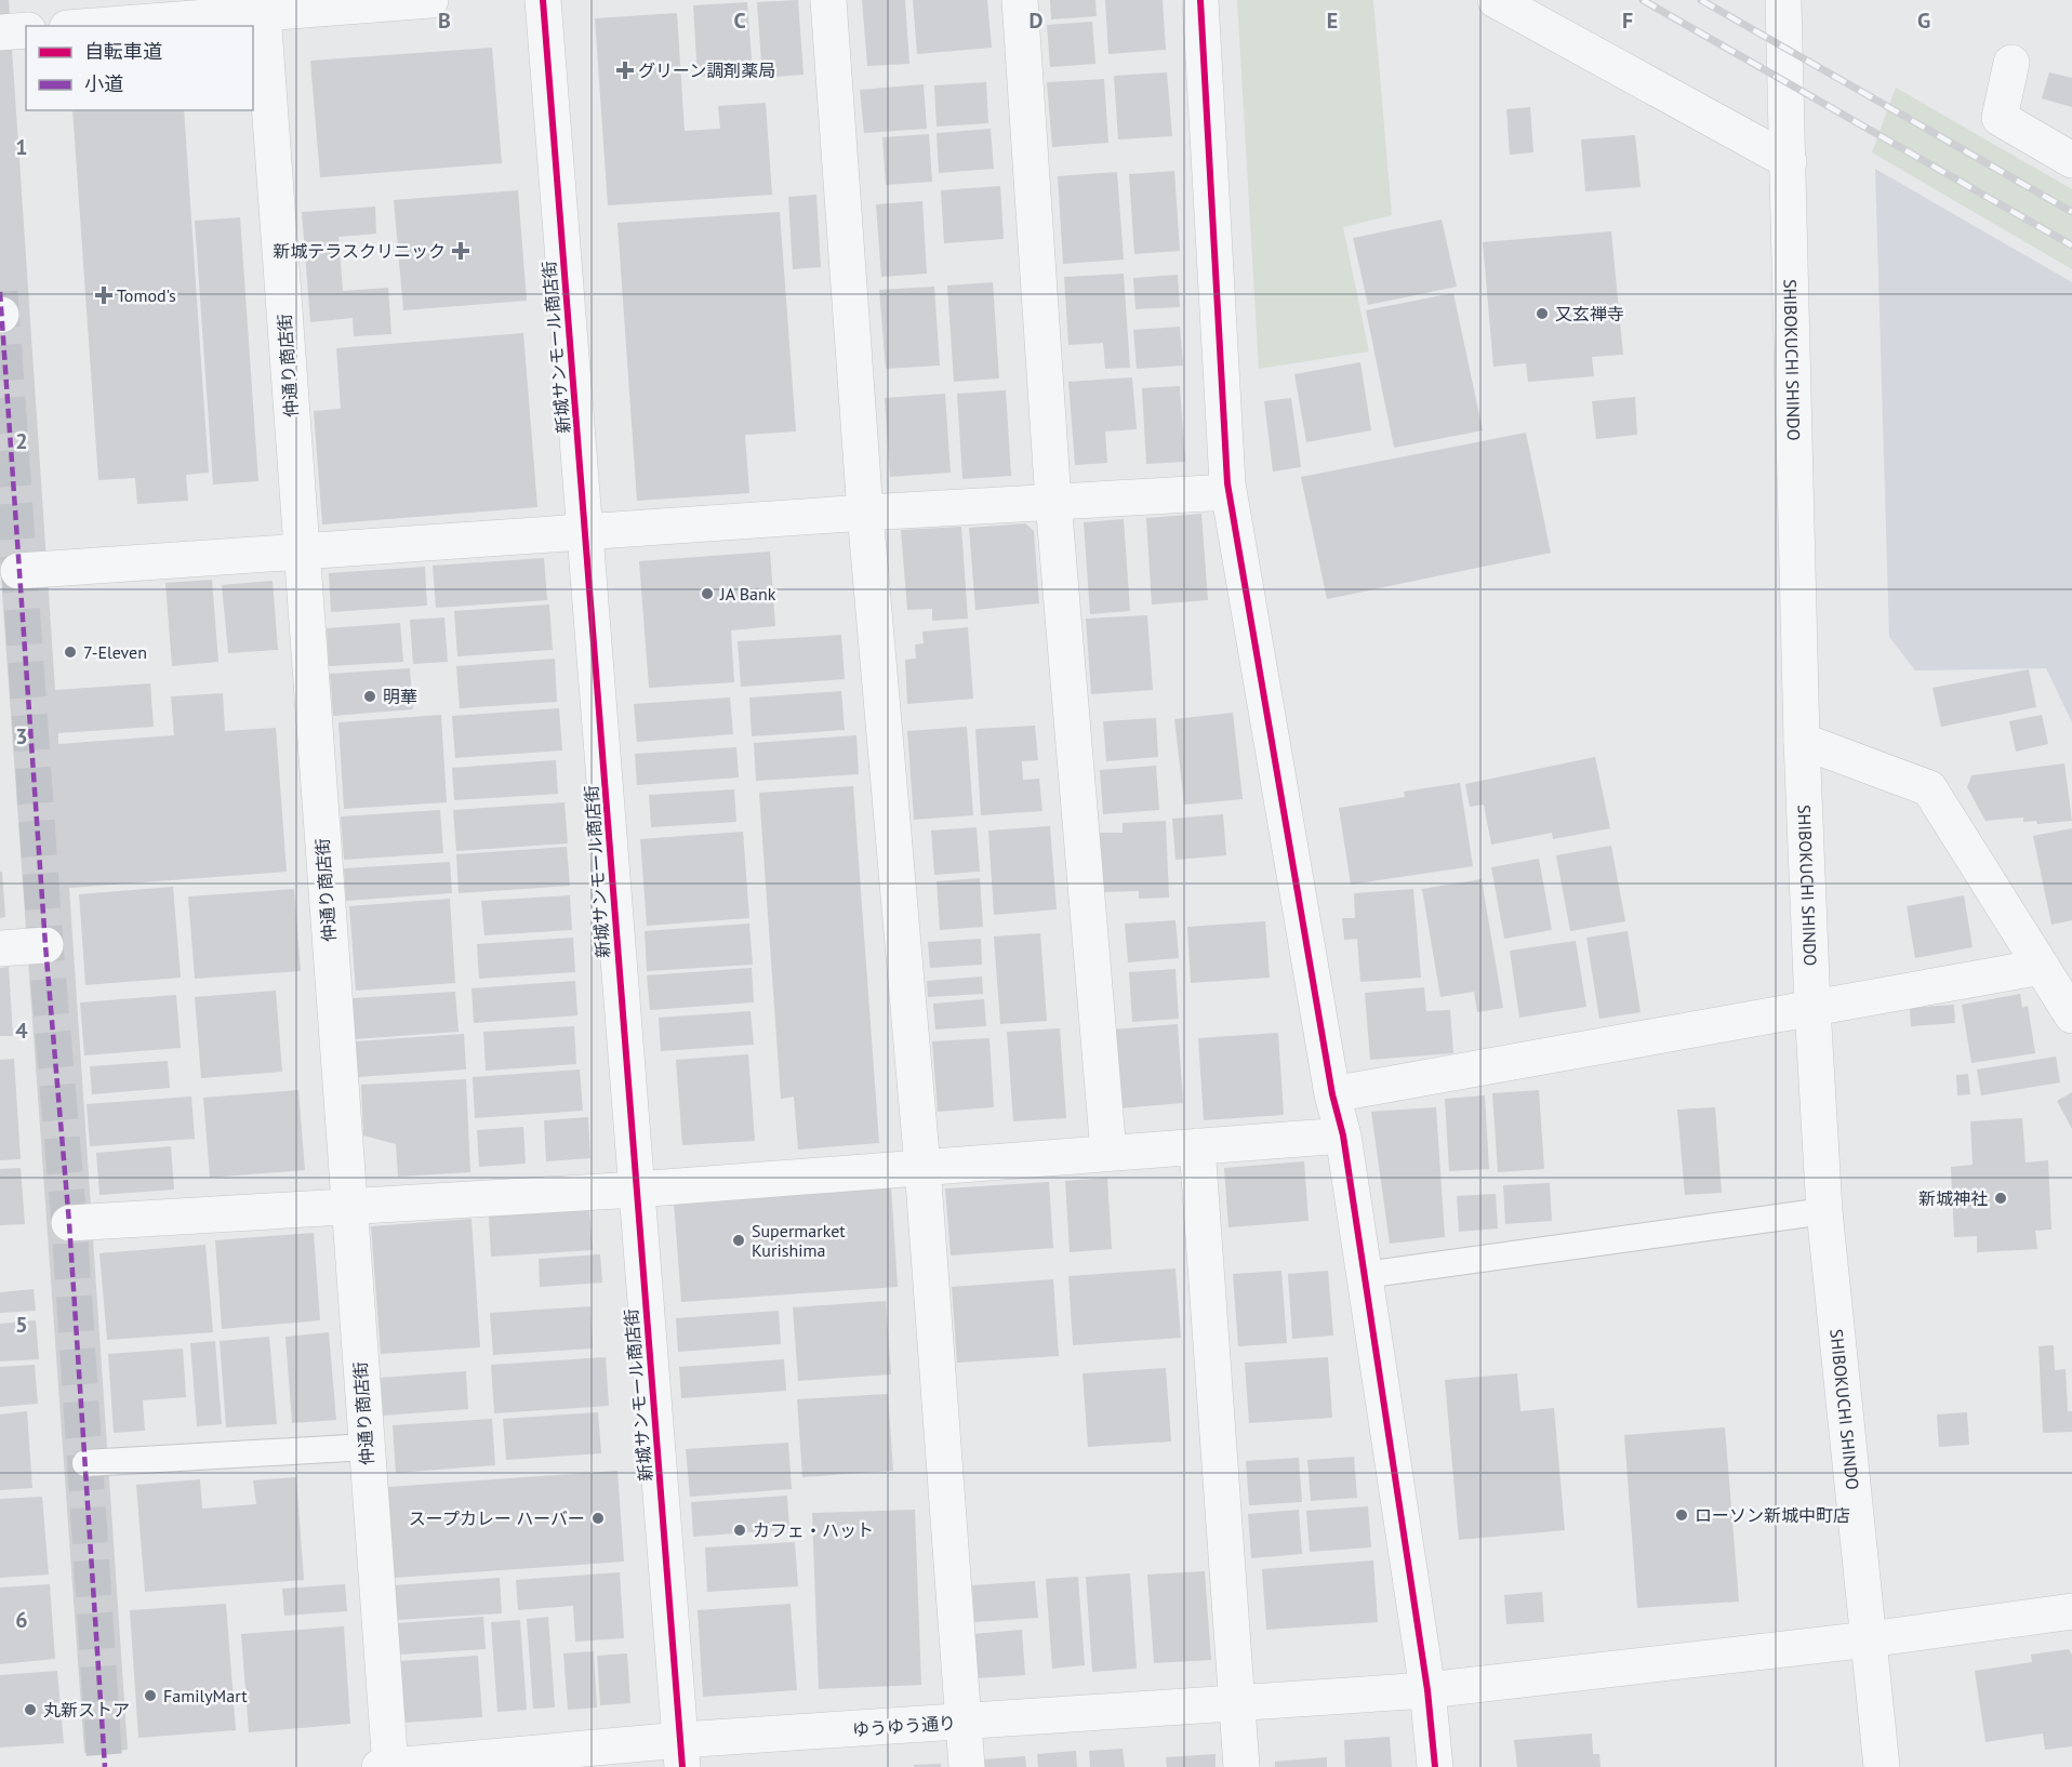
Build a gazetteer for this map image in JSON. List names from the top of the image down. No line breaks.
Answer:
{"streets":{"street":["新城サンモール商店街","SHIBOKUCHI SHINDO","仲通り商店街","ゆうゆう通り"]},"crossings":[["新城サンモール商店街","ゆうゆう通り"],["SHIBOKUCHI SHINDO","ゆうゆう通り"],["仲通り商店街","ゆうゆう通り"]],"places":{"health":["グリーン調剤薬局","新城テラスクリニック","Tomod's"],"other":["又玄禅寺","JA Bank","7-Eleven","明華","新城神社","Supermarket Kurishima","ローソン新城中町店","スープカレー ハーバー","カフェ・ハット","FamilyMart","丸新ストア"]},"legend":["自転車道","小道"],"grid":{"columns":["B","C","D","E","F","G"],"rows":["1","2","3","4","5","6"]}}
